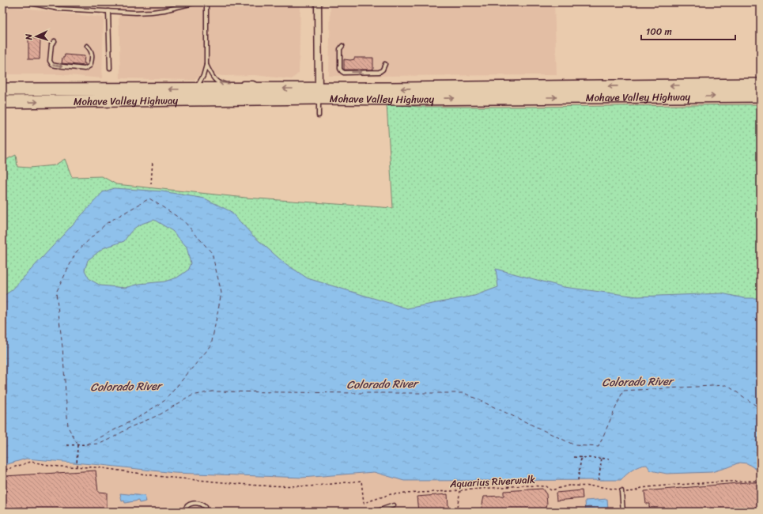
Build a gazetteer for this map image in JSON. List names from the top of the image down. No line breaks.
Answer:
{"streets":{"highway":["Mohave Valley Highway"],"path":["Aquarius Riverwalk"]},"water":["Colorado River"],"scale_bar":"100 m","north":"left"}
